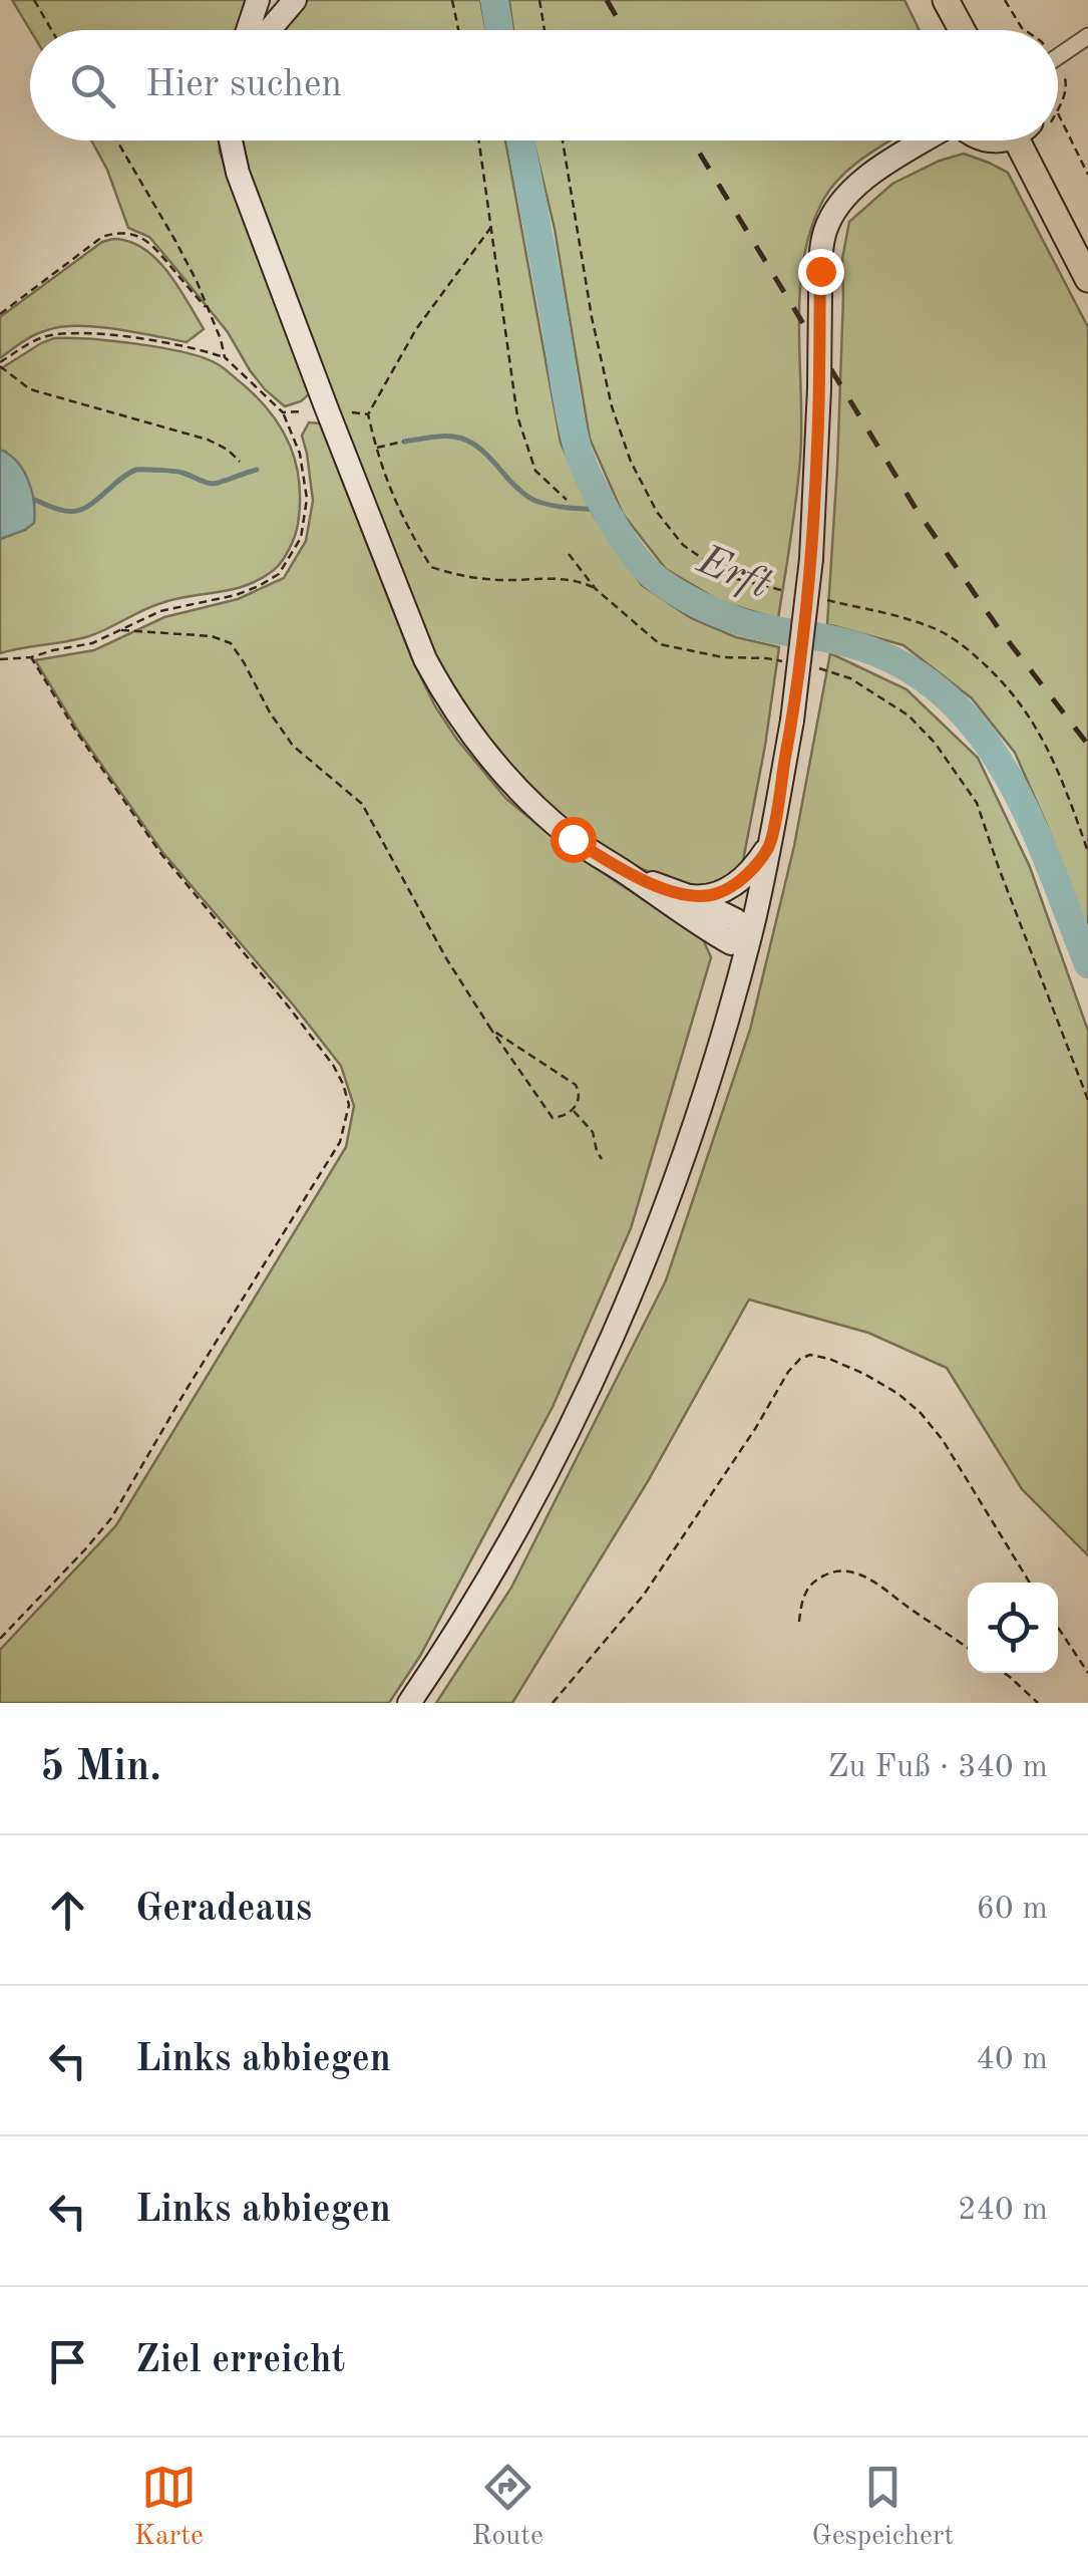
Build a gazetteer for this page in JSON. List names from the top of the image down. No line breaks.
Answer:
{"water":["Erft"],"page":{"search":"Hier suchen","heading":["5 Min.","Zu Fuß · 340 m"],"list":[["Geradeaus","60 m"],["Links abbiegen","40 m"],["Links abbiegen","240 m"],"Ziel erreicht"],"nav":["Karte","Route","Gespeichert"]}}
